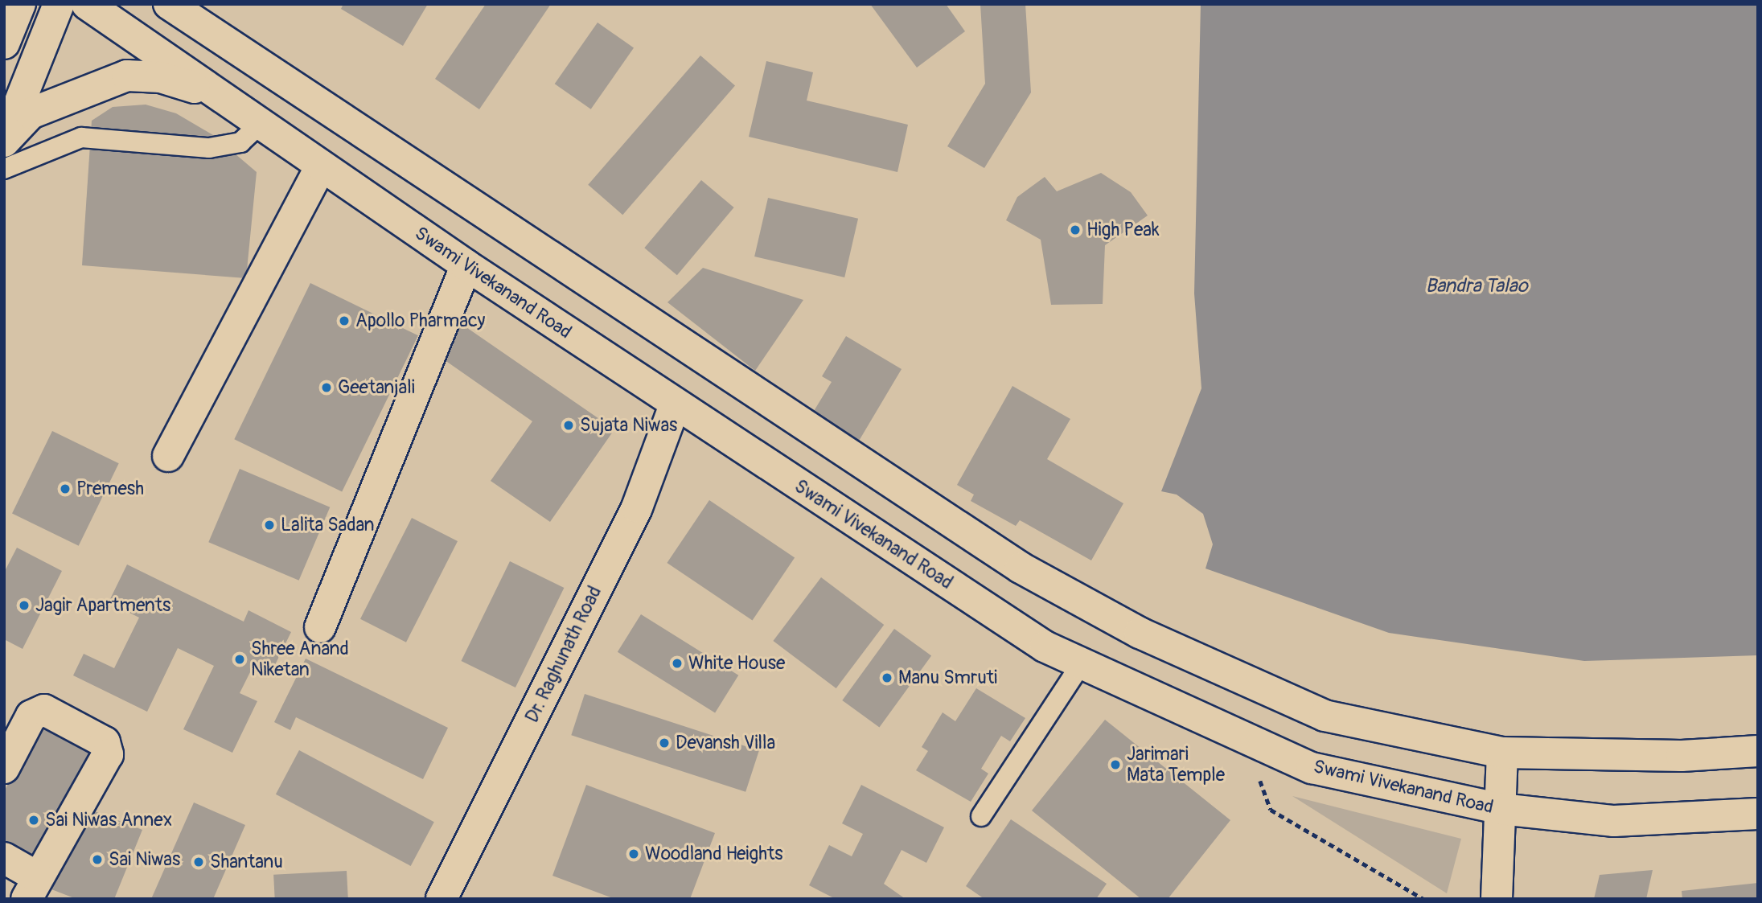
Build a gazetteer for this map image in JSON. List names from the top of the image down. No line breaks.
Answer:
{"streets":{"main road":["Swami Vivekanand Road","Dr. Raghunath Road"]},"crossings":[["Swami Vivekanand Road","Dr. Raghunath Road"]],"water":["Bandra Talao"],"places":["High Peak","Apollo Pharmacy","Geetanjali","Sujata Niwas","Premesh","Lalita Sadan","Jagir Apartments","Shree Anand Niketan","White House","Manu Smruti","Devansh Villa","Jarimari Mata Temple","Sai Niwas Annex","Woodland Heights","Sai Niwas","Shantanu"]}
